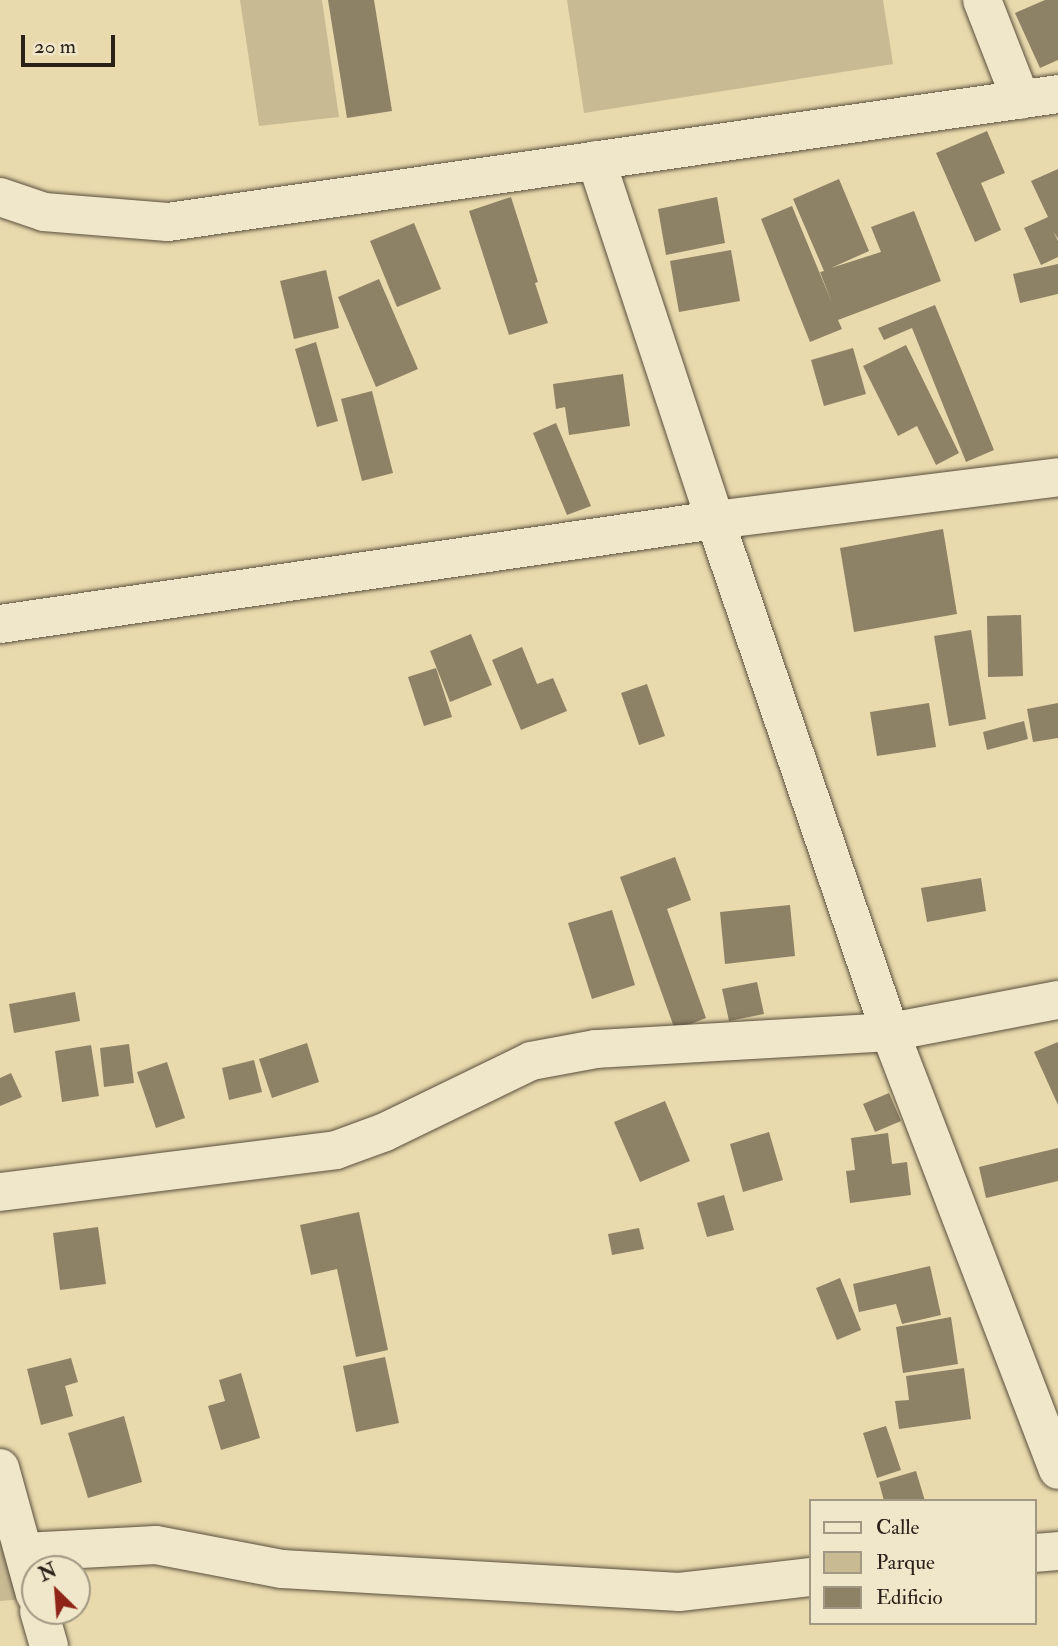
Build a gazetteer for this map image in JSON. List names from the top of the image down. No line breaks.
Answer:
{"legend":["Calle","Parque","Edificio"],"scale_bar":"20 m","north":"top left"}
